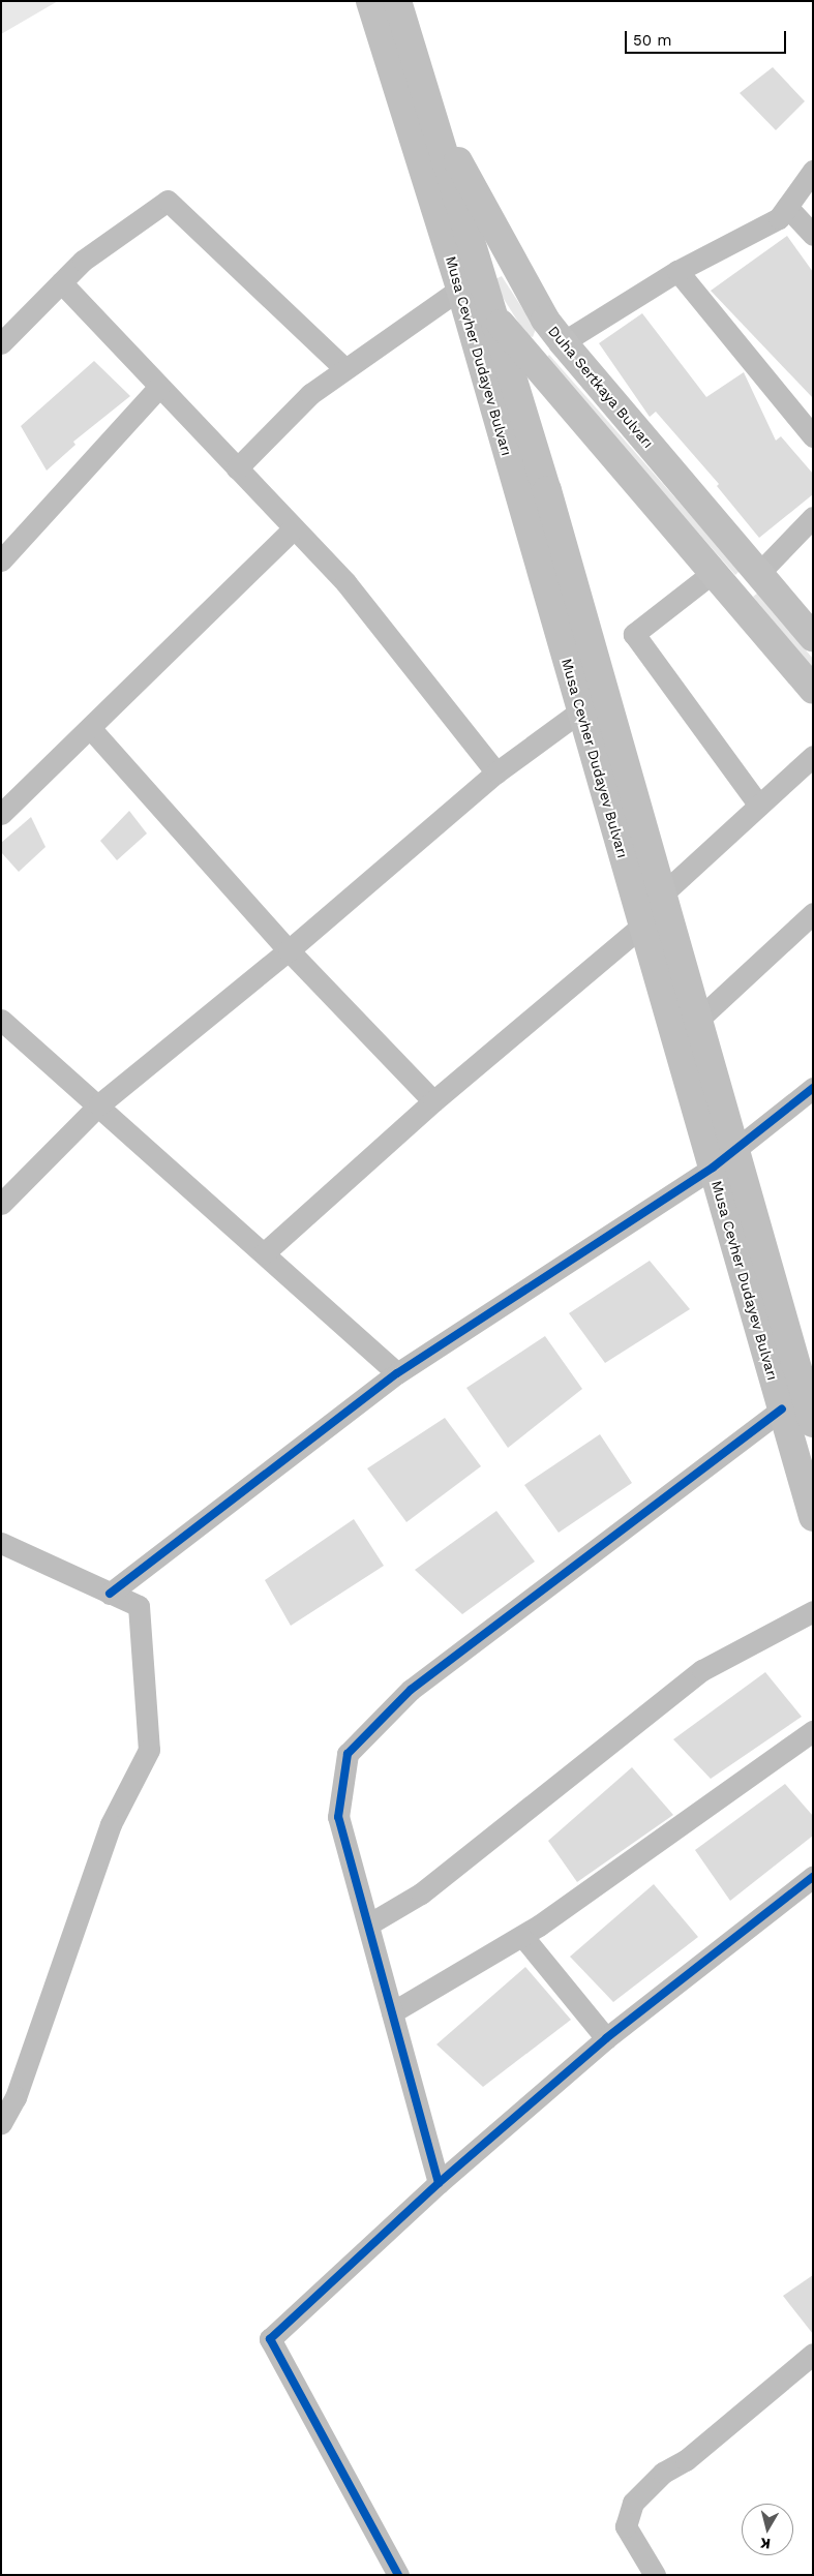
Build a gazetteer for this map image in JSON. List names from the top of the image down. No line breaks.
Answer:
{"streets":{"main road":["Musa Cevher Dudayev Bulvarı","Duha Sertkaya Bulvarı"]},"crossings":[["Musa Cevher Dudayev Bulvarı","Duha Sertkaya Bulvarı"]],"scale_bar":"50 m","north":"bottom"}
